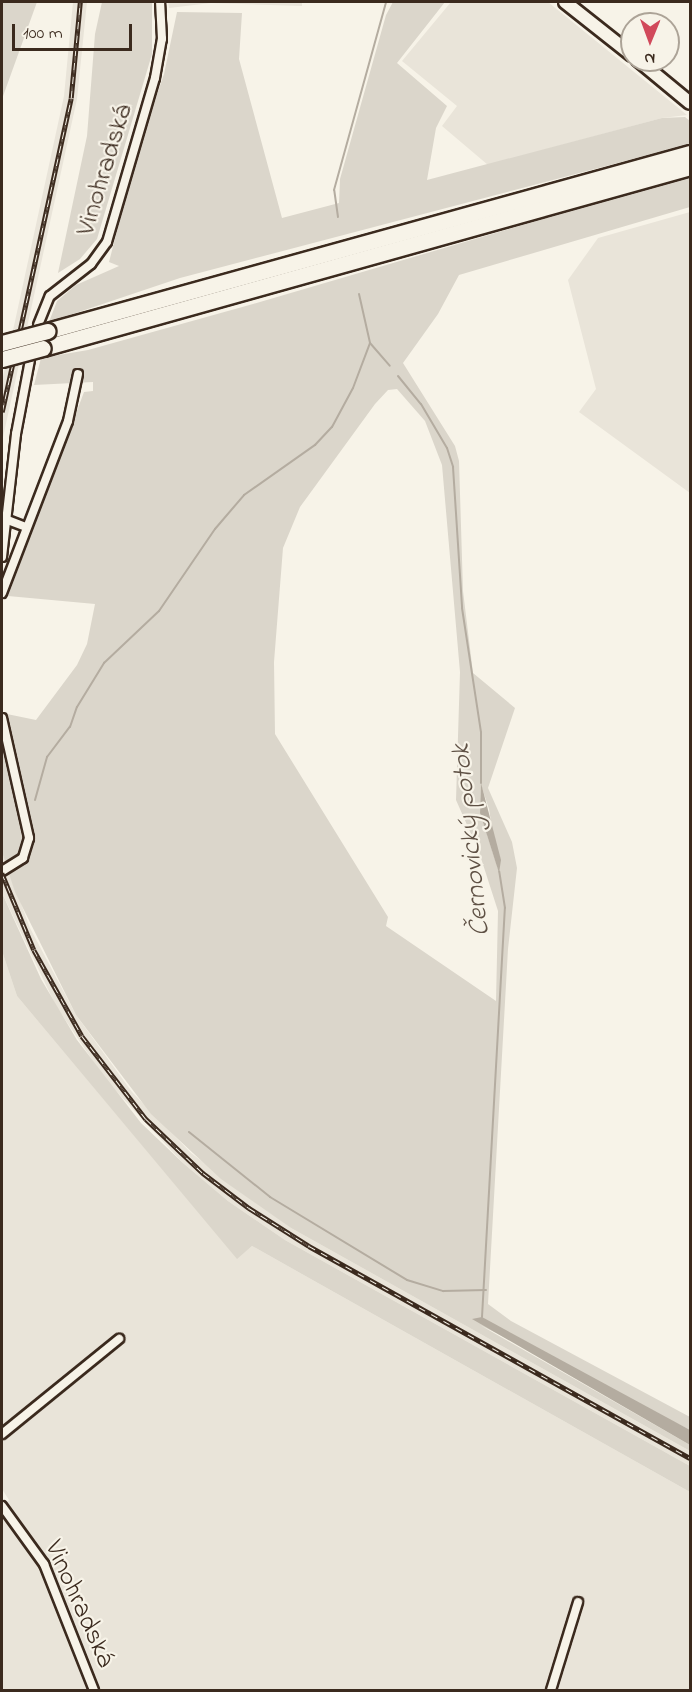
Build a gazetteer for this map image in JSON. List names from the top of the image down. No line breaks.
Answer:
{"streets":{"street":["Vinohradská"]},"water":["Černovický potok"],"scale_bar":"100 m","north":"bottom"}
